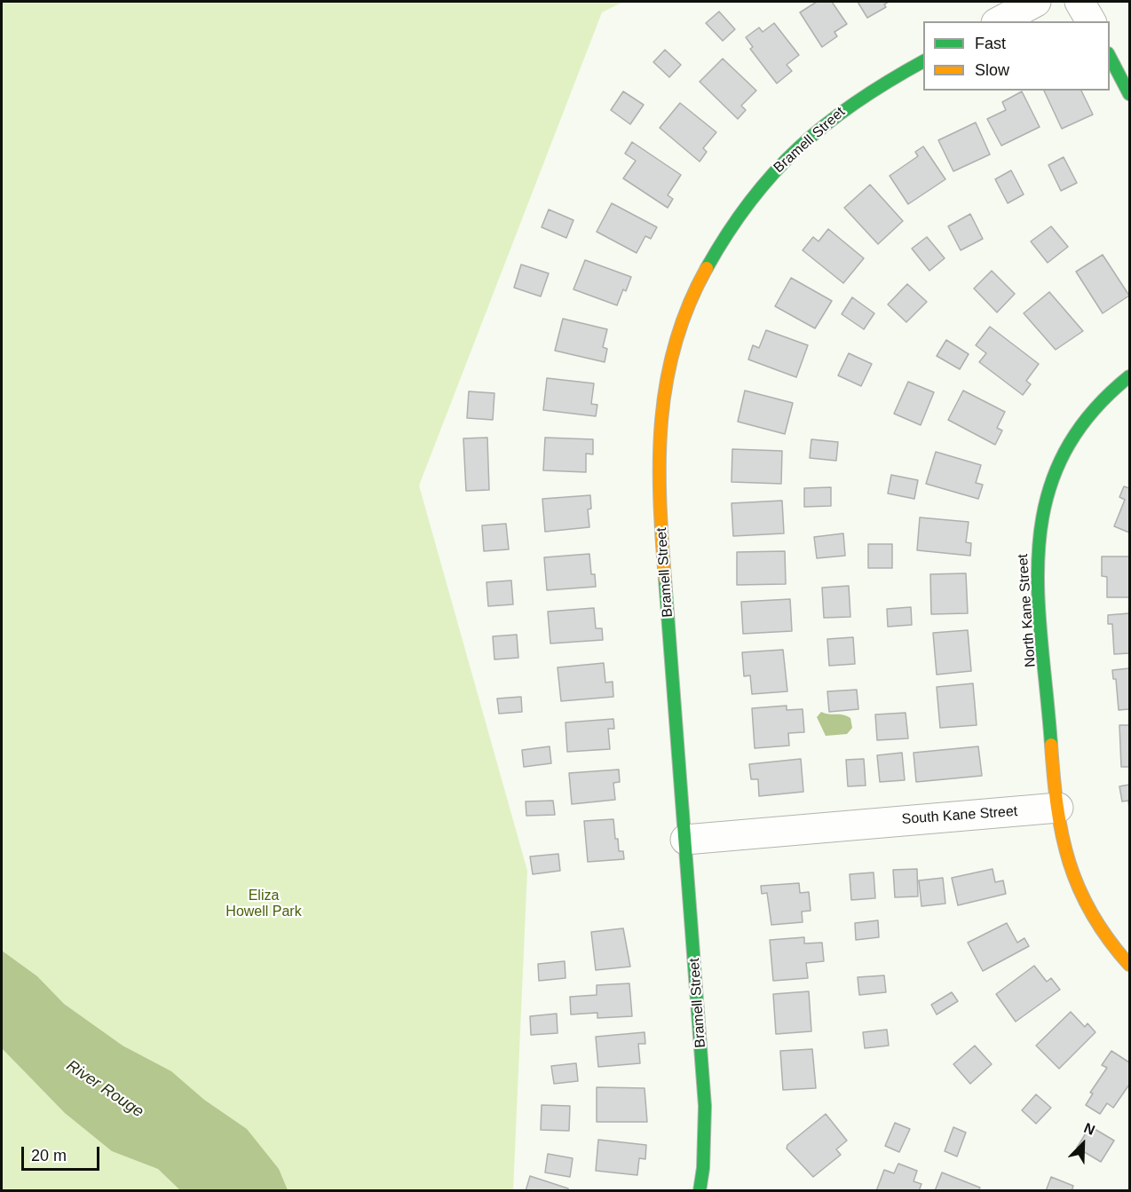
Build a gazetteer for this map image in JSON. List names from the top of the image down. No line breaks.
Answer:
{"streets":{"street":["Bramell Street","North Kane Street","South Kane Street"]},"crossings":[["Bramell Street","South Kane Street"],["North Kane Street","South Kane Street"]],"water":["River Rouge"],"parks":["Eliza Howell Park"],"legend":["Fast","Slow"],"scale_bar":"20 m","north":"top right"}
